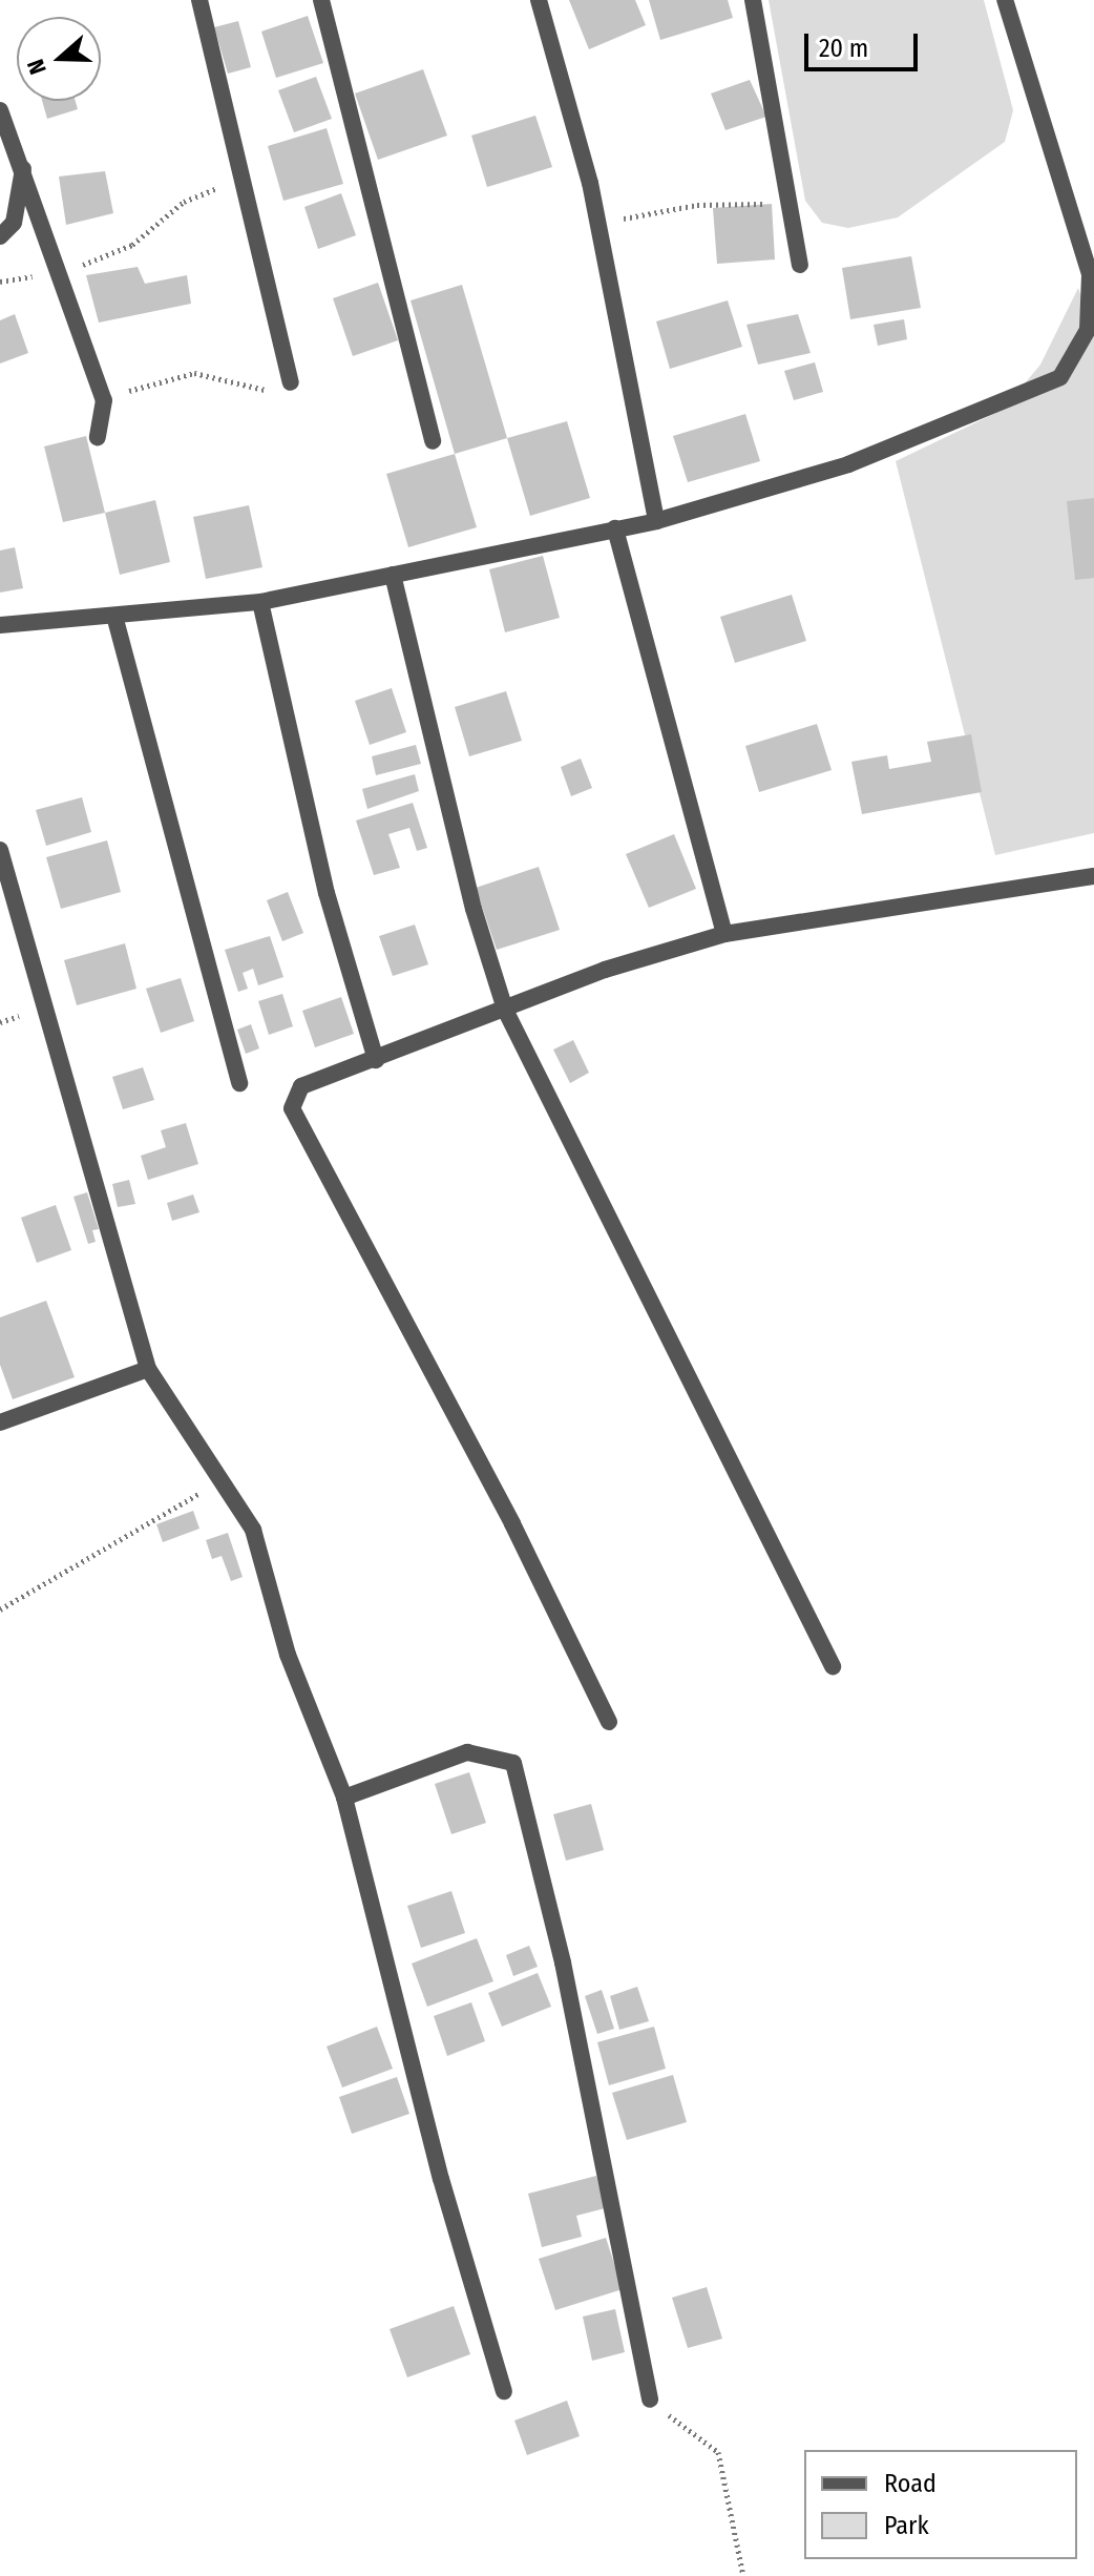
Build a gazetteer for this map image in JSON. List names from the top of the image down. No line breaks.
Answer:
{"legend":["Road","Park"],"scale_bar":"20 m","north":"left"}
